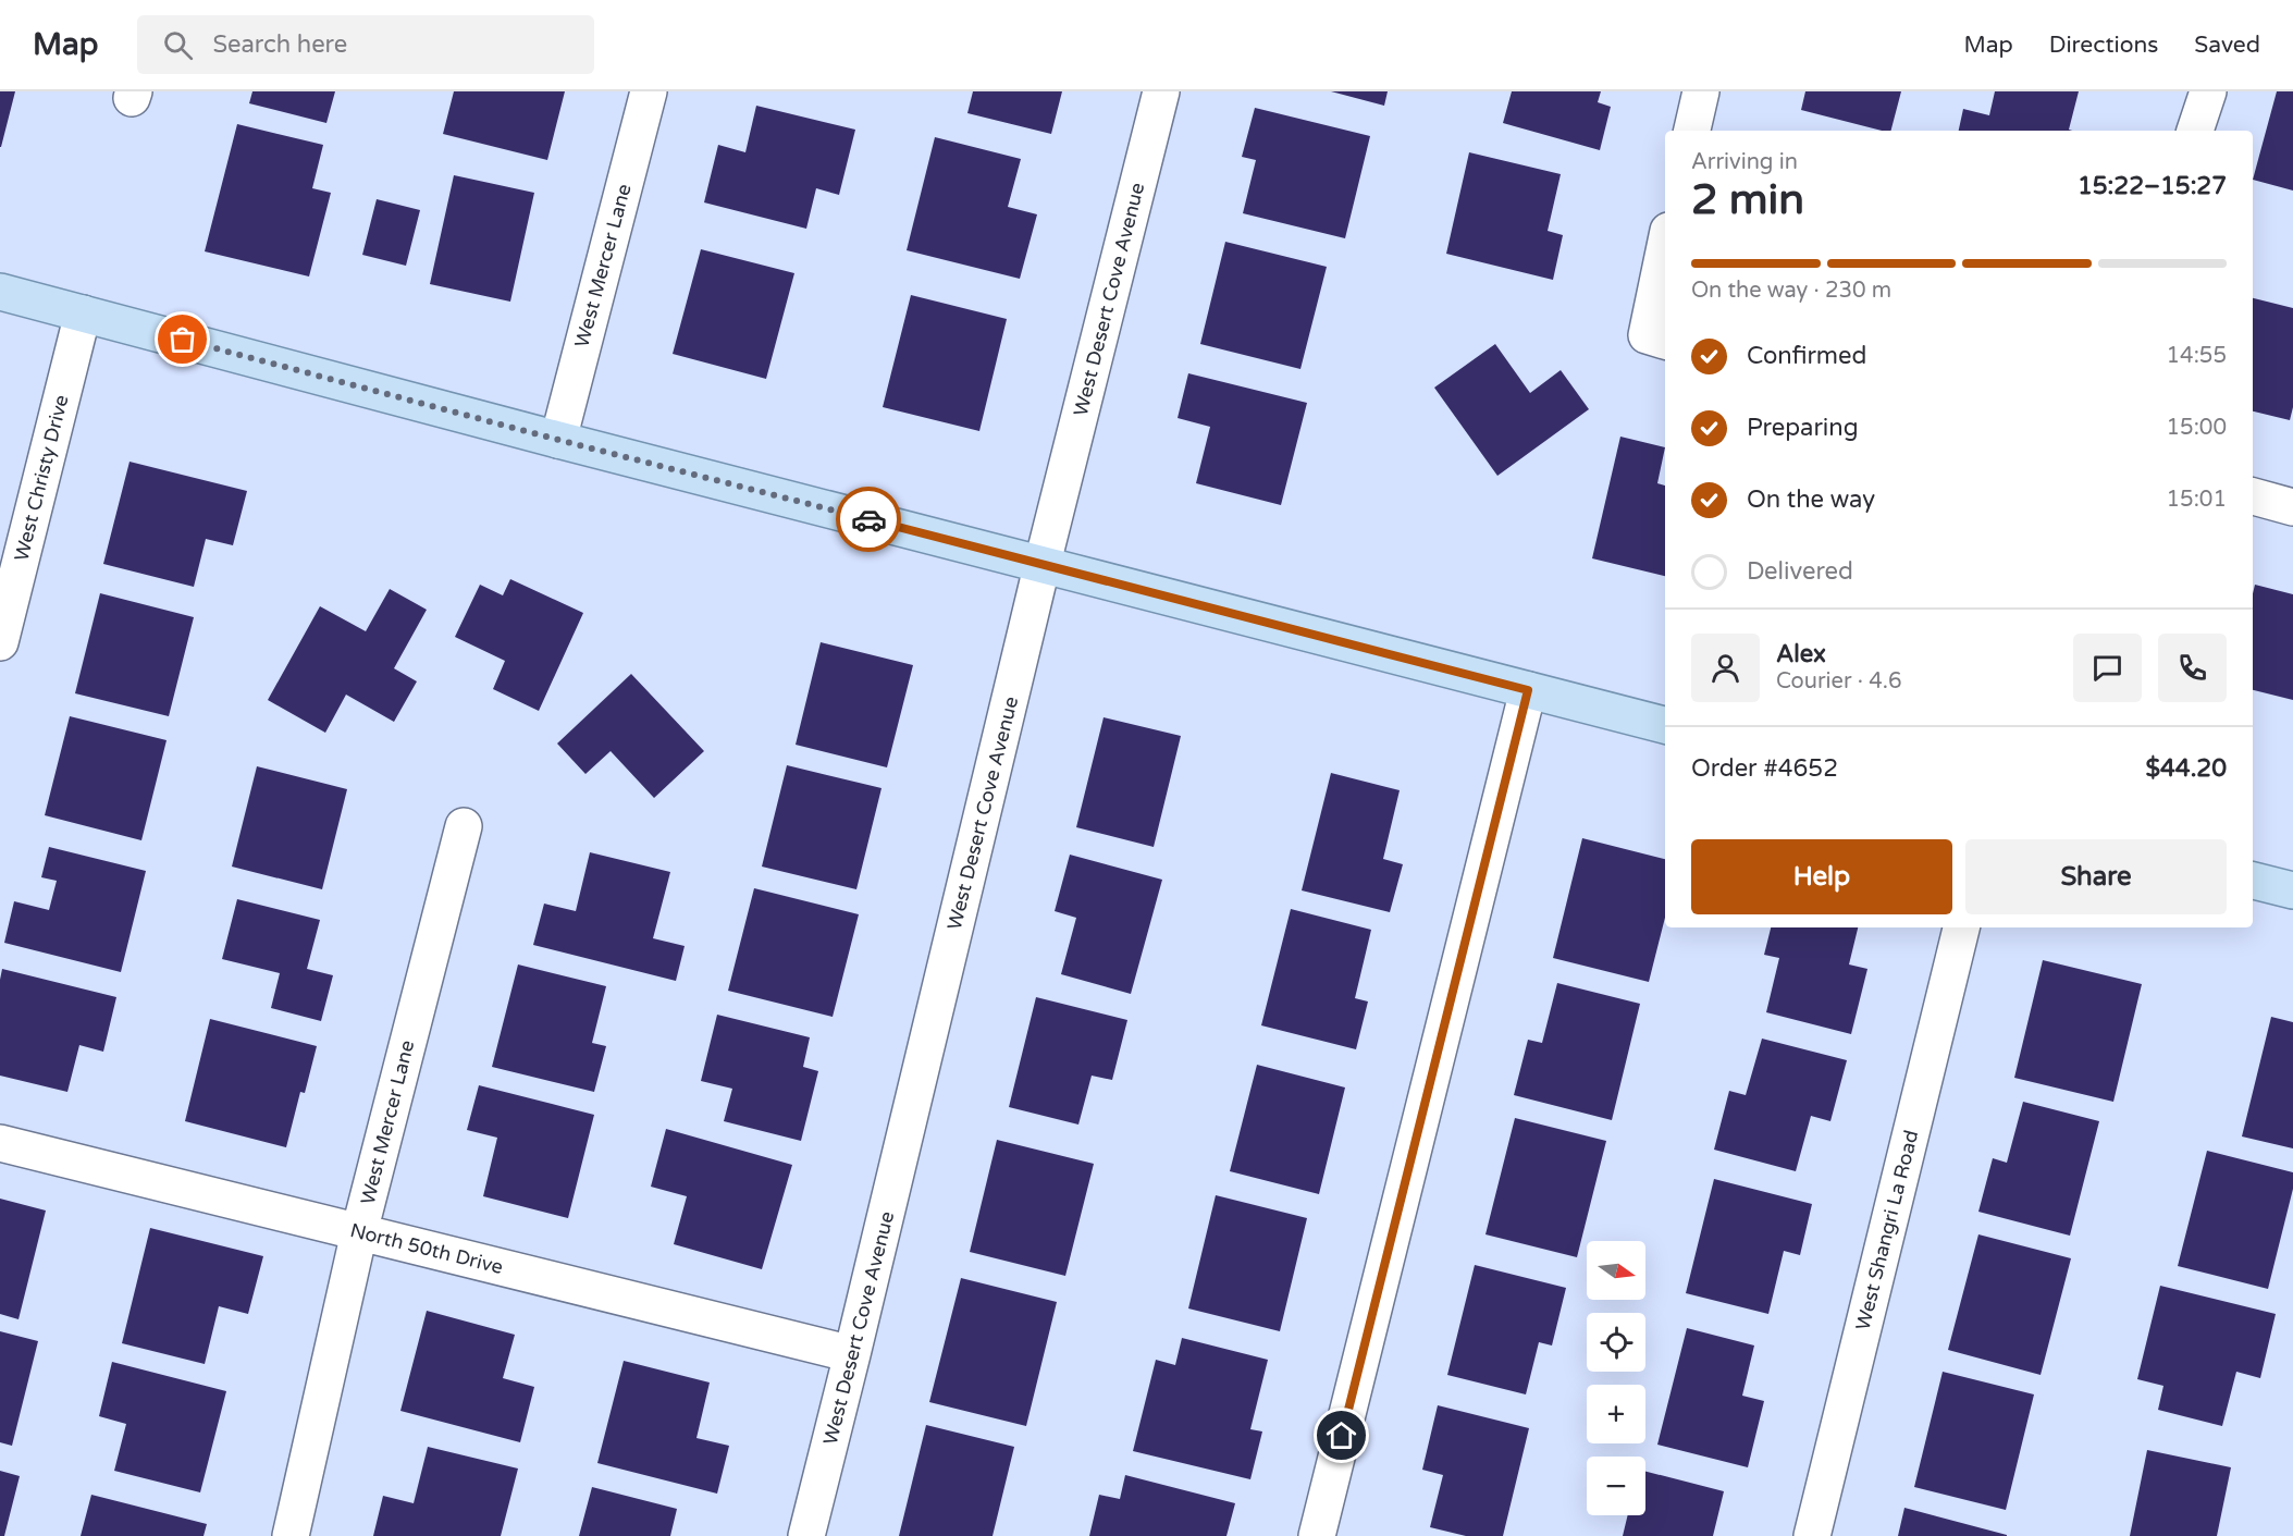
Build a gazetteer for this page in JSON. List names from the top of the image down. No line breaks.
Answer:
{"streets":{"street":["West Mercer Lane","West Desert Cove Avenue","West Christy Drive","West Shangri La Road","North 50th Drive"]},"crossings":[["West Mercer Lane","North 50th Drive"],["West Desert Cove Avenue","North 50th Drive"]],"north":"right","page":{"header":"Map","search":"Search here","nav":["Map","Directions","Saved"],"heading":["2 min","Arriving in","15:22–15:27"],"panel":["Alex","Courier · 4.6","Order #4652","$44.20"],"bar":"On the way · 230 m","list":[["Confirmed","14:55"],["Preparing","15:00"],["On the way","15:01"],"Delivered"],"buttons":["Help","Share"],"map_buttons":["+","−"]}}
